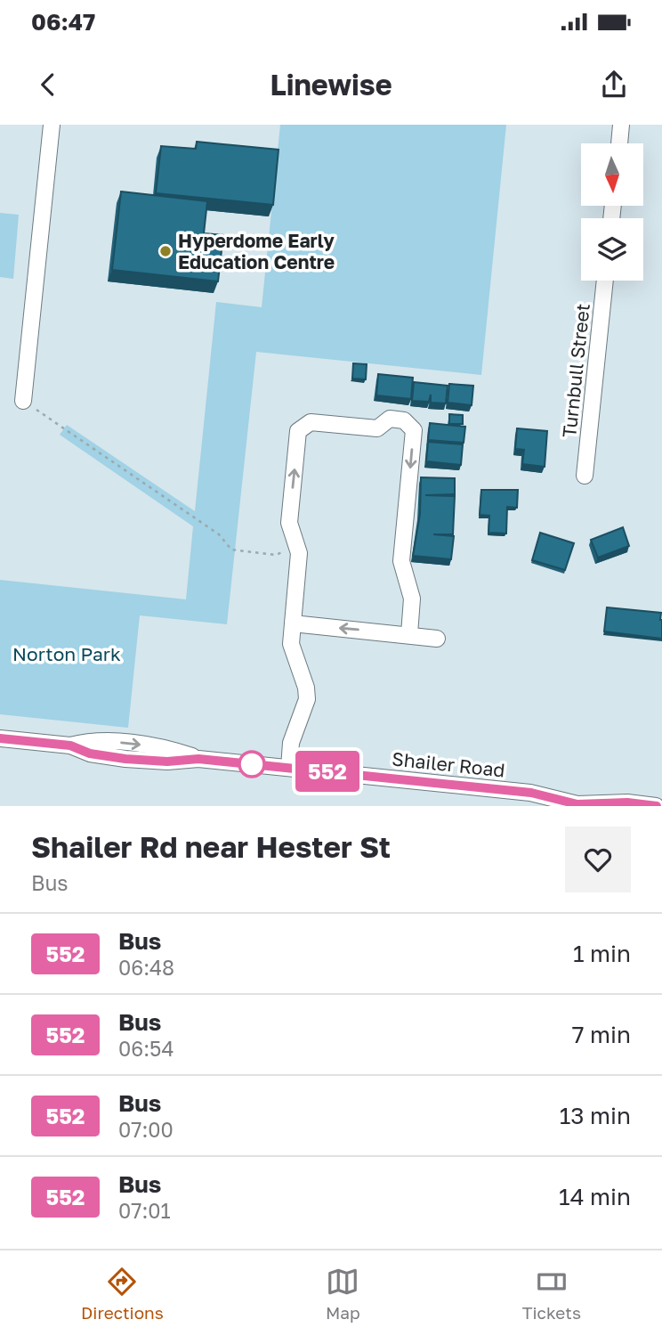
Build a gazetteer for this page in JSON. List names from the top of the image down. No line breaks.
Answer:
{"streets":{"street":["Turnbull Street","Shailer Road"]},"parks":["Norton Park"],"places":["Hyperdome Early Education Centre"],"lines":["bus line 552"],"north":"bottom","page":{"status":"06:47","header":"Linewise","on_map":"552","heading":["Shailer Rd near Hester St","Bus"],"list":[{"mark":"552","name":"Bus","note":"06:48","value":"1 min"},{"mark":"552","name":"Bus","note":"06:54","value":"7 min"},{"mark":"552","name":"Bus","note":"07:00","value":"13 min"},{"mark":"552","name":"Bus","note":"07:01","value":"14 min"}],"tabs":["Directions","Map","Tickets"]}}
